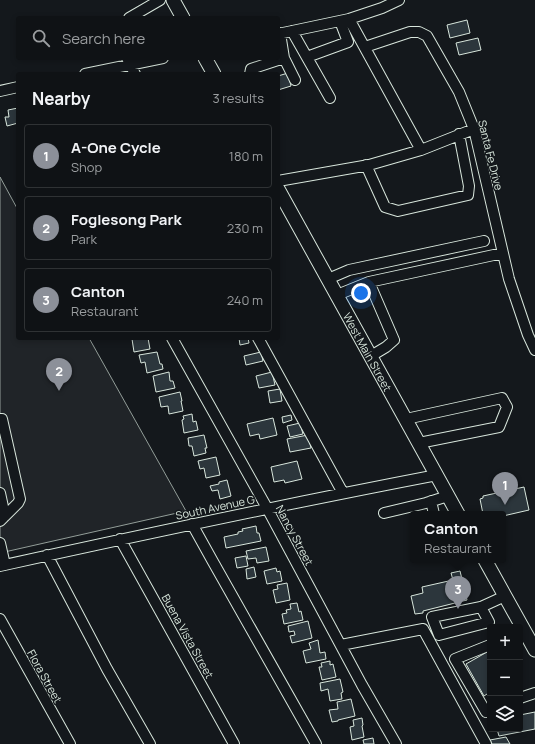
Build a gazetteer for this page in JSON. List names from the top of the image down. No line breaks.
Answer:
{"streets":{"main road":["West Main Street"],"street":["Santa Fe Drive","South Avenue G","Nancy Street","Buena Vista Street","Flora Street"]},"crossings":[["West Main Street","South Avenue G"],["South Avenue G","Nancy Street"],["South Avenue G","Buena Vista Street"]],"page":{"search":"Search here","heading":["Nearby","3 results"],"list":[{"mark":"1","name":"A-One Cycle","note":"Shop","value":"180 m"},{"mark":"2","name":"Foglesong Park","note":"Park","value":"230 m"},{"mark":"3","name":"Canton","note":"Restaurant","value":"240 m"}],"pins":["2","1","3"],"popup":["Canton","Restaurant"],"map_buttons":["+","−"]}}
